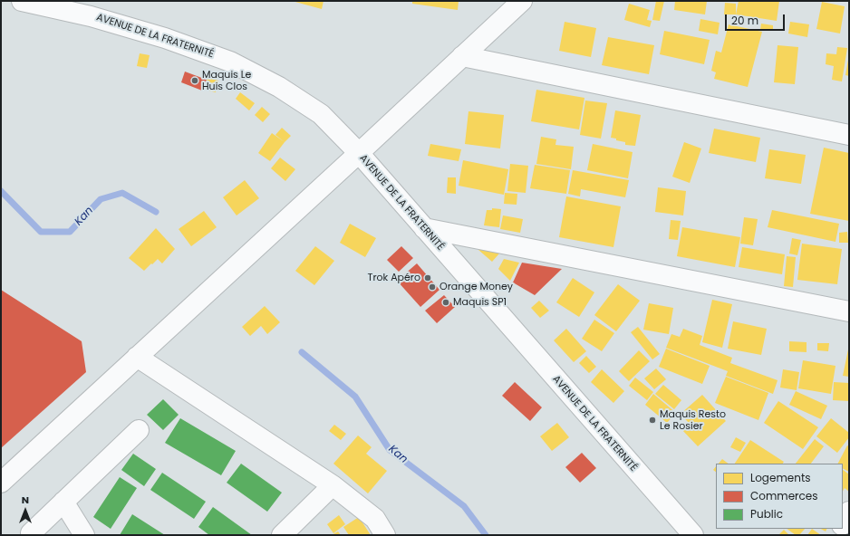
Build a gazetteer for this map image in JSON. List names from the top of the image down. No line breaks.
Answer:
{"streets":{"street":["AVENUE DE LA FRATERNITÉ"]},"water":["Kan"],"places":["Maquis Le Huis Clos","Trok Apéro","Orange Money","Maquis SP1","Maquis Resto Le Rosier"],"legend":["Logements","Commerces","Public"],"scale_bar":"20 m","north":"top"}
